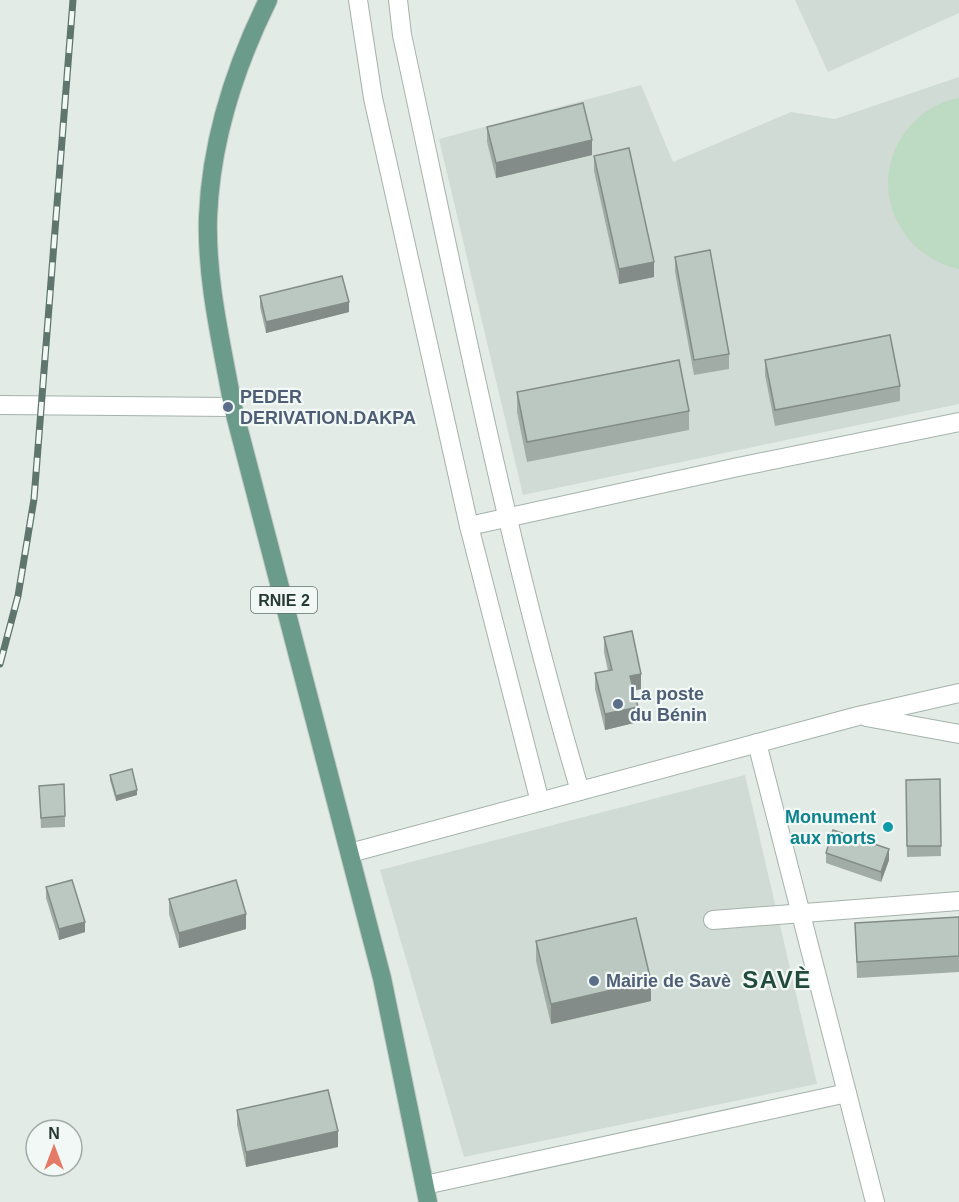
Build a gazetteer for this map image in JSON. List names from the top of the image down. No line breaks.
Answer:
{"streets":{"main road":["RNIE 2"]},"districts":["SAVÈ"],"places":["PEDER DERIVATION.DAKPA","La poste du Bénin","Monument aux morts","Mairie de Savè"],"north":"top"}
